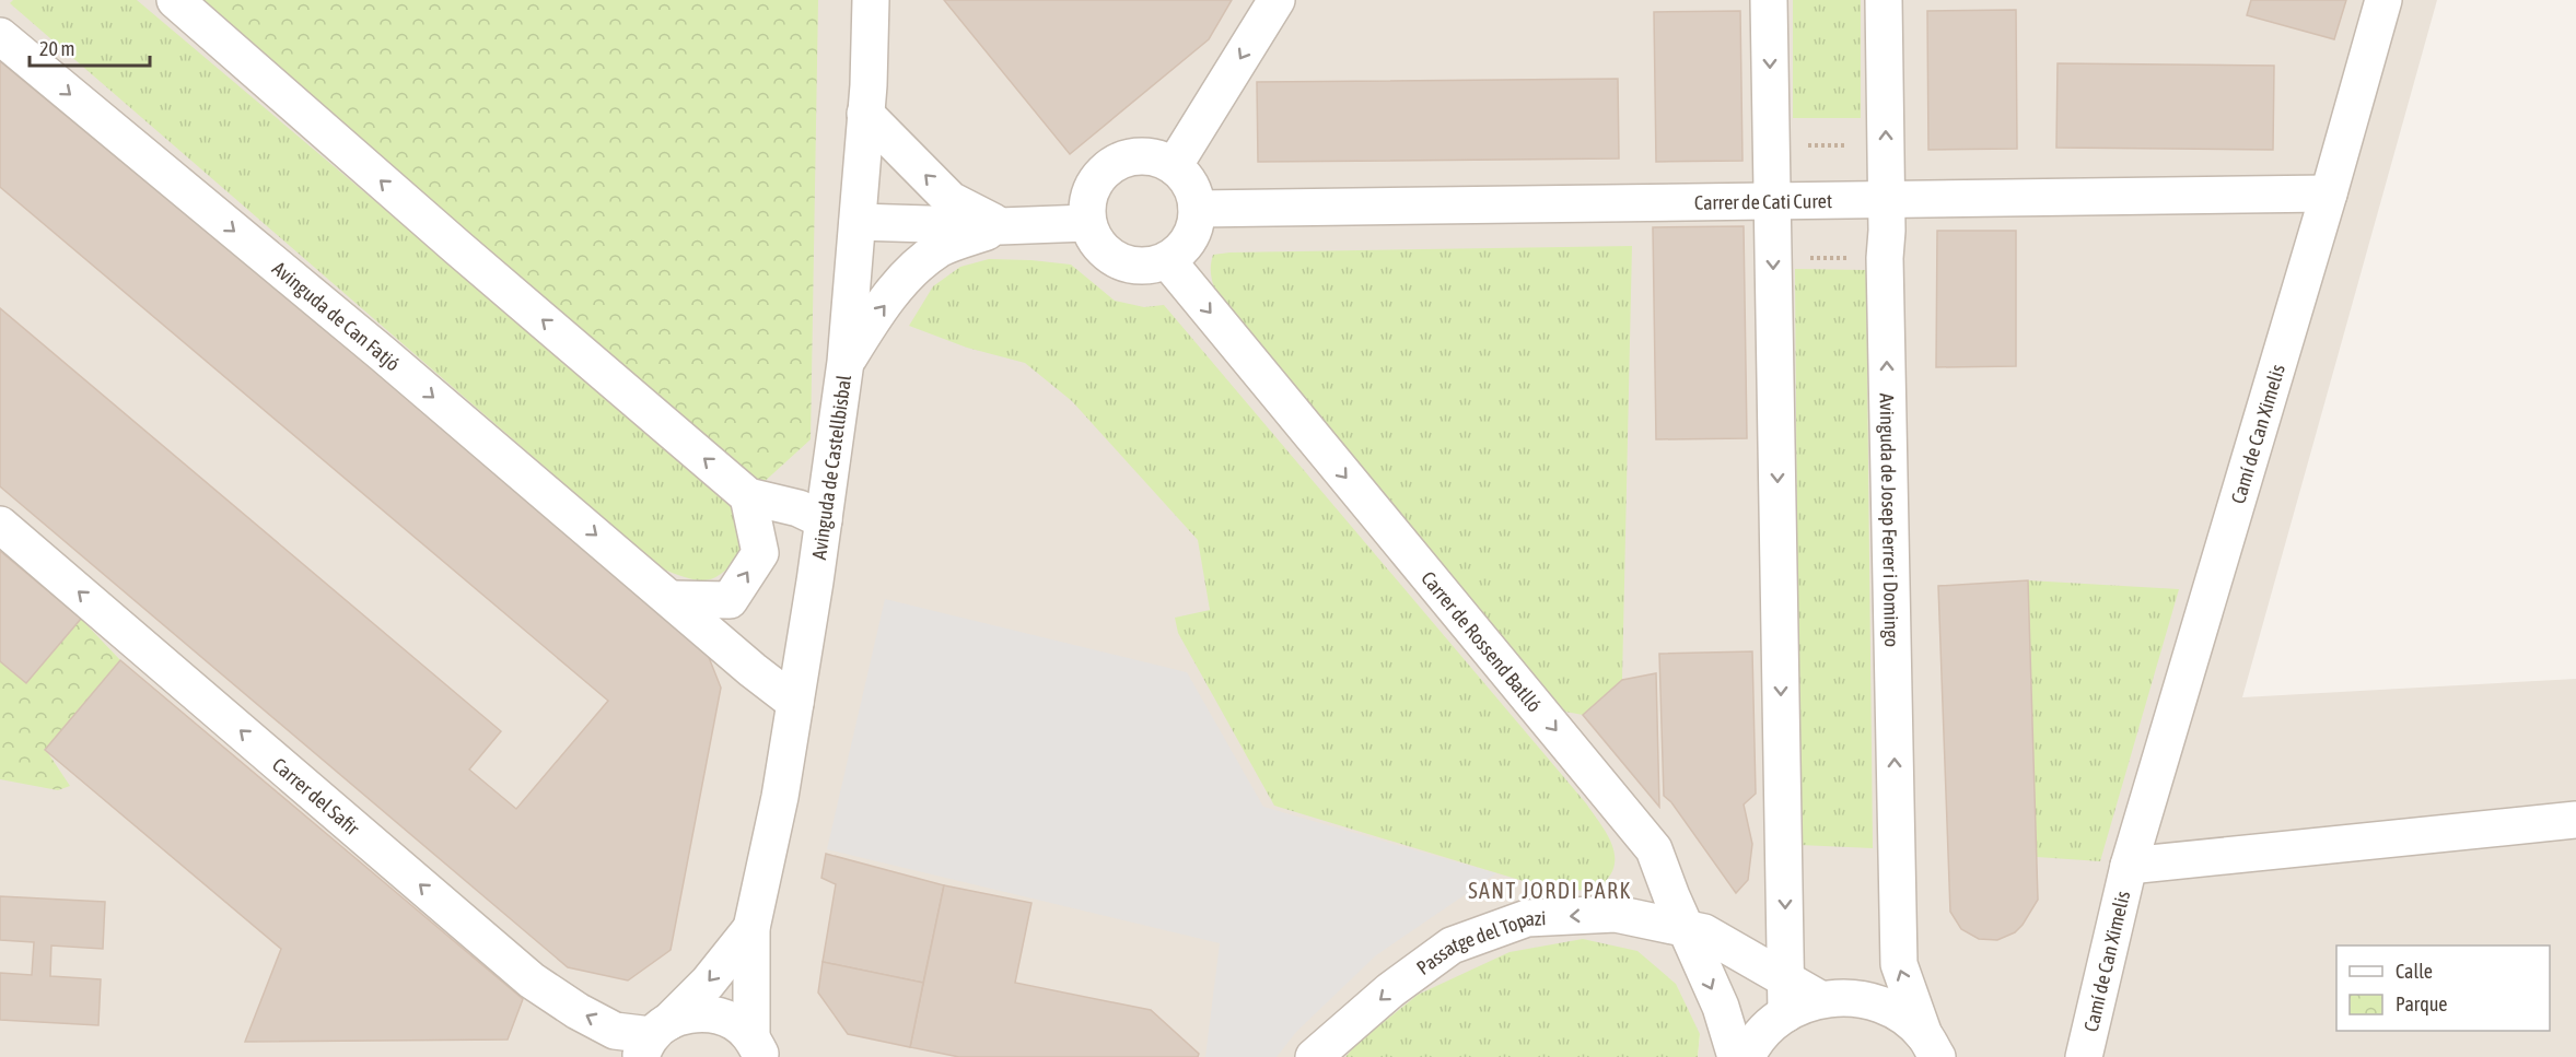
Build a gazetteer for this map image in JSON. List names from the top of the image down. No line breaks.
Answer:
{"streets":{"street":["Carrer de Cati Curet","Avinguda de Can Fatjó","Camí de Can Ximelis","Avinguda de Castellbisbal","Avinguda de Josep Ferrer i Domingo","Carrer de Rossend Batlló","Carrer del Safir","Passatge del Topazi"]},"crossings":[["Carrer de Cati Curet","Camí de Can Ximelis"],["Carrer de Cati Curet","Avinguda de Josep Ferrer i Domingo"],["Carrer de Cati Curet","Carrer de Rossend Batlló"],["Avinguda de Can Fatjó","Avinguda de Castellbisbal"],["Avinguda de Castellbisbal","Carrer del Safir"],["Carrer de Rossend Batlló","Passatge del Topazi"]],"one_way":["Carrer de Rossend Batlló","Carrer del Safir","Passatge del Topazi"],"districts":["SANT JORDI PARK"],"legend":["Calle","Parque"],"scale_bar":"20 m"}
